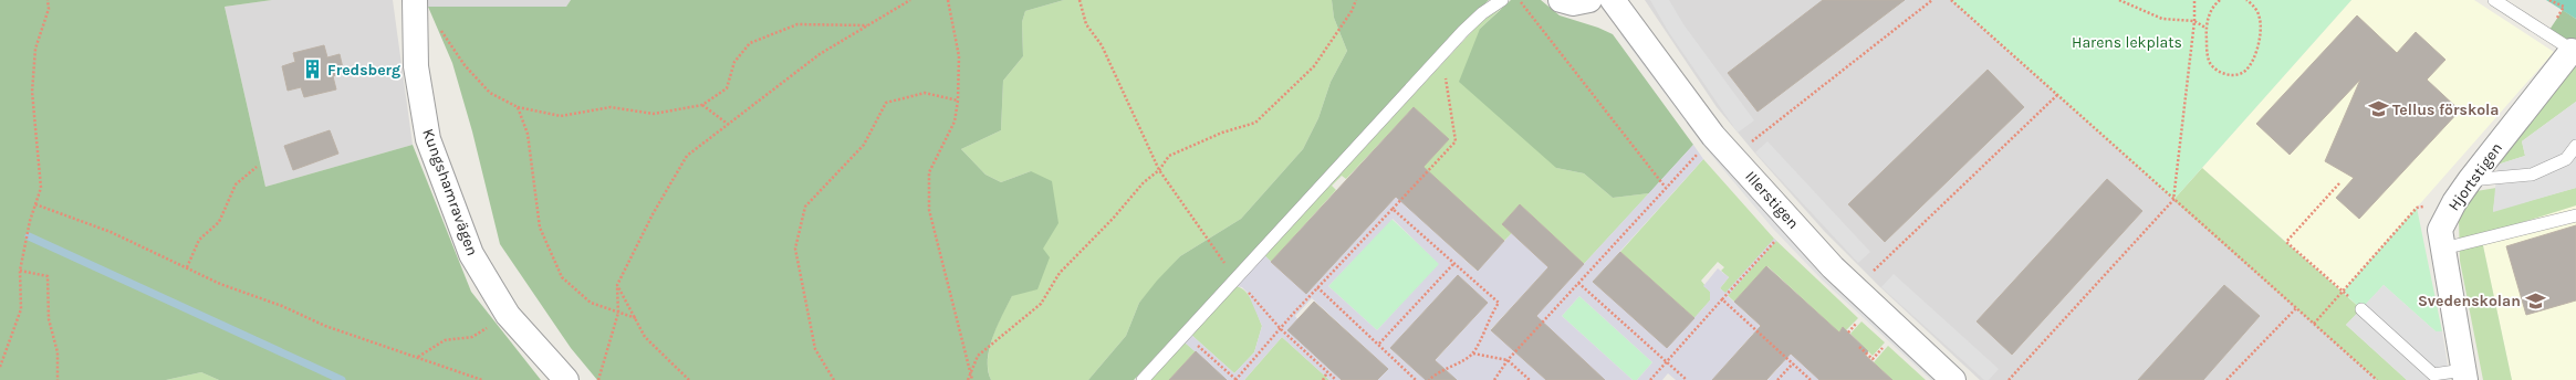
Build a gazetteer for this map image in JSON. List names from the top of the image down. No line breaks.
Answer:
{"streets":{"street":["Hjortstigen","Kungshamravägen","Illerstigen"]},"parks":["Harens lekplats"],"places":{"building":["Fredsberg"],"school or university":["Tellus förskola","Svedenskolan"]}}
